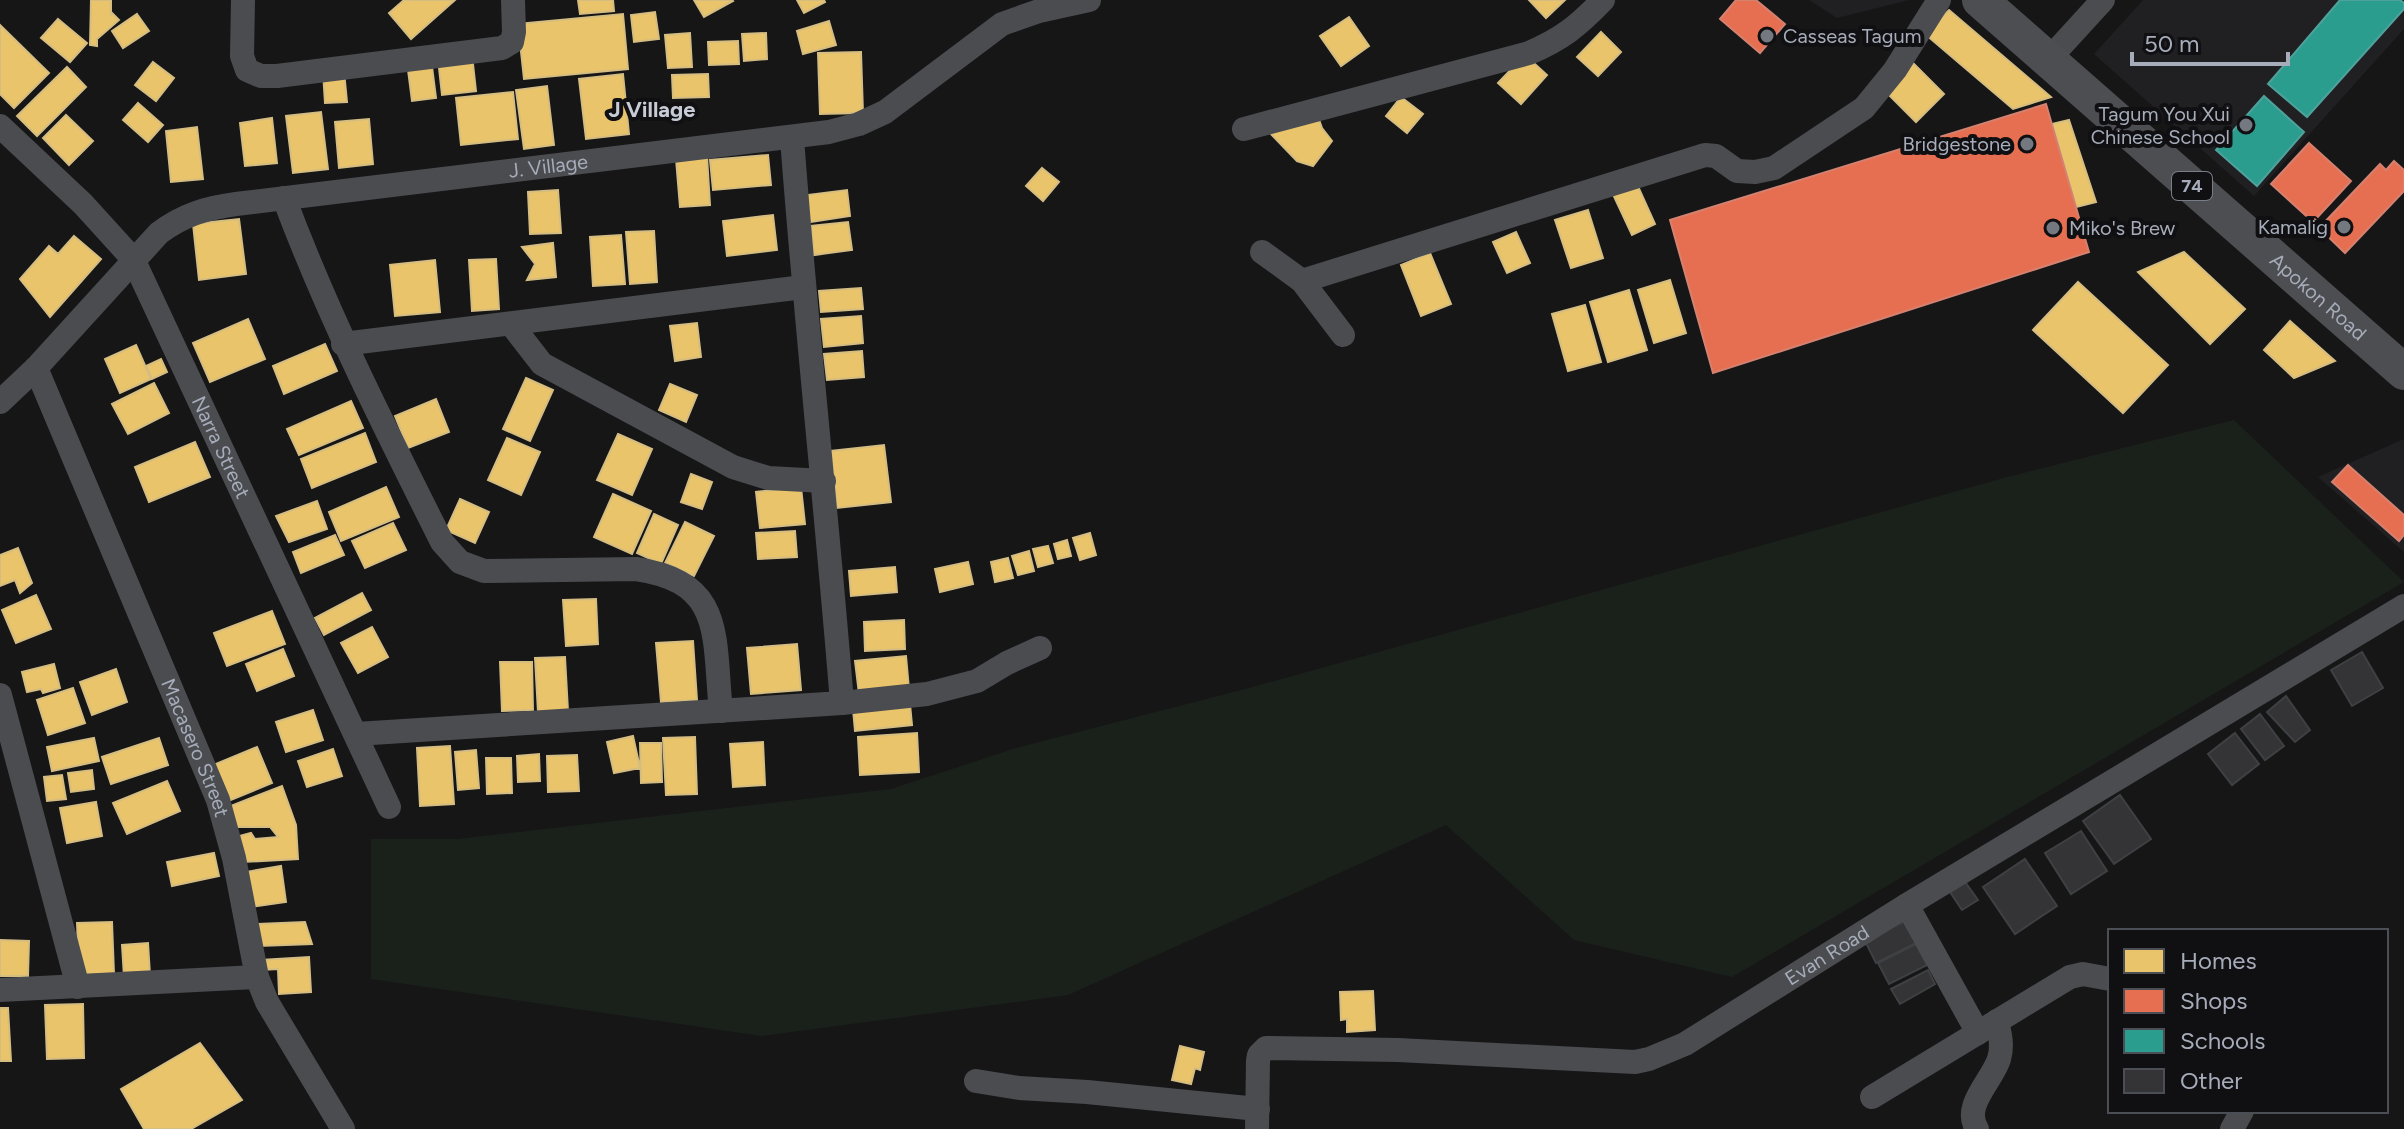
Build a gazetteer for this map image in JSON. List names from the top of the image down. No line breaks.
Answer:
{"streets":{"highway":["74","Apokon Road"],"street":["J. Village","Narra Street","Macasero Street","Evan Road"]},"crossings":[["J. Village","Narra Street"],["J. Village","Macasero Street"]],"districts":["J Village"],"places":["Casseas Tagum","Tagum You Xui Chinese School","Bridgestone","Kamalig","Miko's Brew"],"legend":["Homes","Shops","Schools","Other"],"scale_bar":"50 m"}
